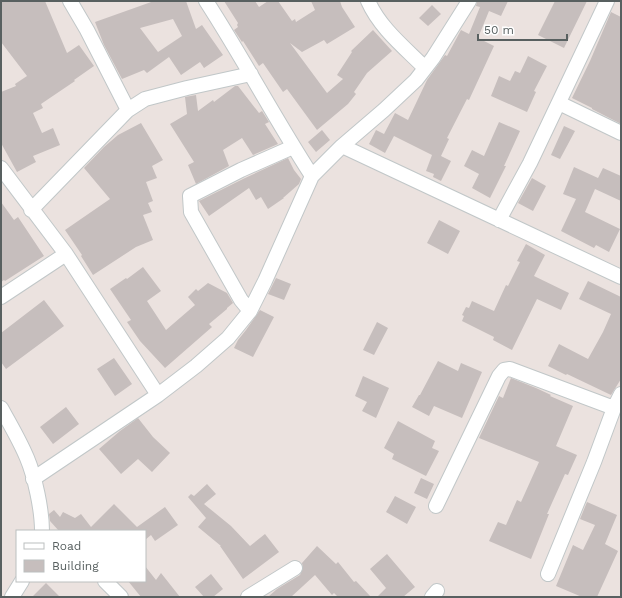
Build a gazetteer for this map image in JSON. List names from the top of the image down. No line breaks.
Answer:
{"legend":["Road","Building"],"scale_bar":"50 m"}
